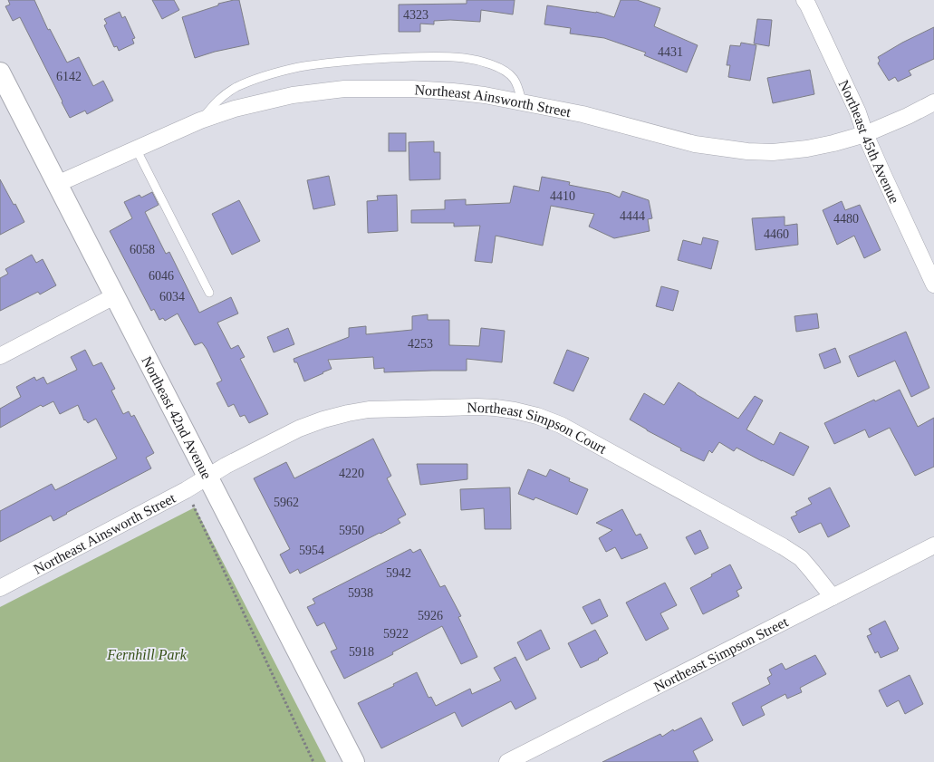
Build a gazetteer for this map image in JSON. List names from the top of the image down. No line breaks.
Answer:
{"streets":{"street":["Northeast Ainsworth Street","Northeast 45th Avenue","Northeast 42nd Avenue","Northeast Simpson Court","Northeast Simpson Street"]},"crossings":[["Northeast Ainsworth Street","Northeast 45th Avenue"],["Northeast Ainsworth Street","Northeast 42nd Avenue"],["Northeast Ainsworth Street","Northeast Simpson Court"],["Northeast 42nd Avenue","Northeast Simpson Court"],["Northeast Simpson Court","Northeast Simpson Street"]],"parks":["Fernhill Park"],"house_numbers":["4323","4431","6142","4410","4444","4480","4460","6058","6046","6034","4253","4220","5962","5950","5954","5942","5938","5926","5922","5918"]}
